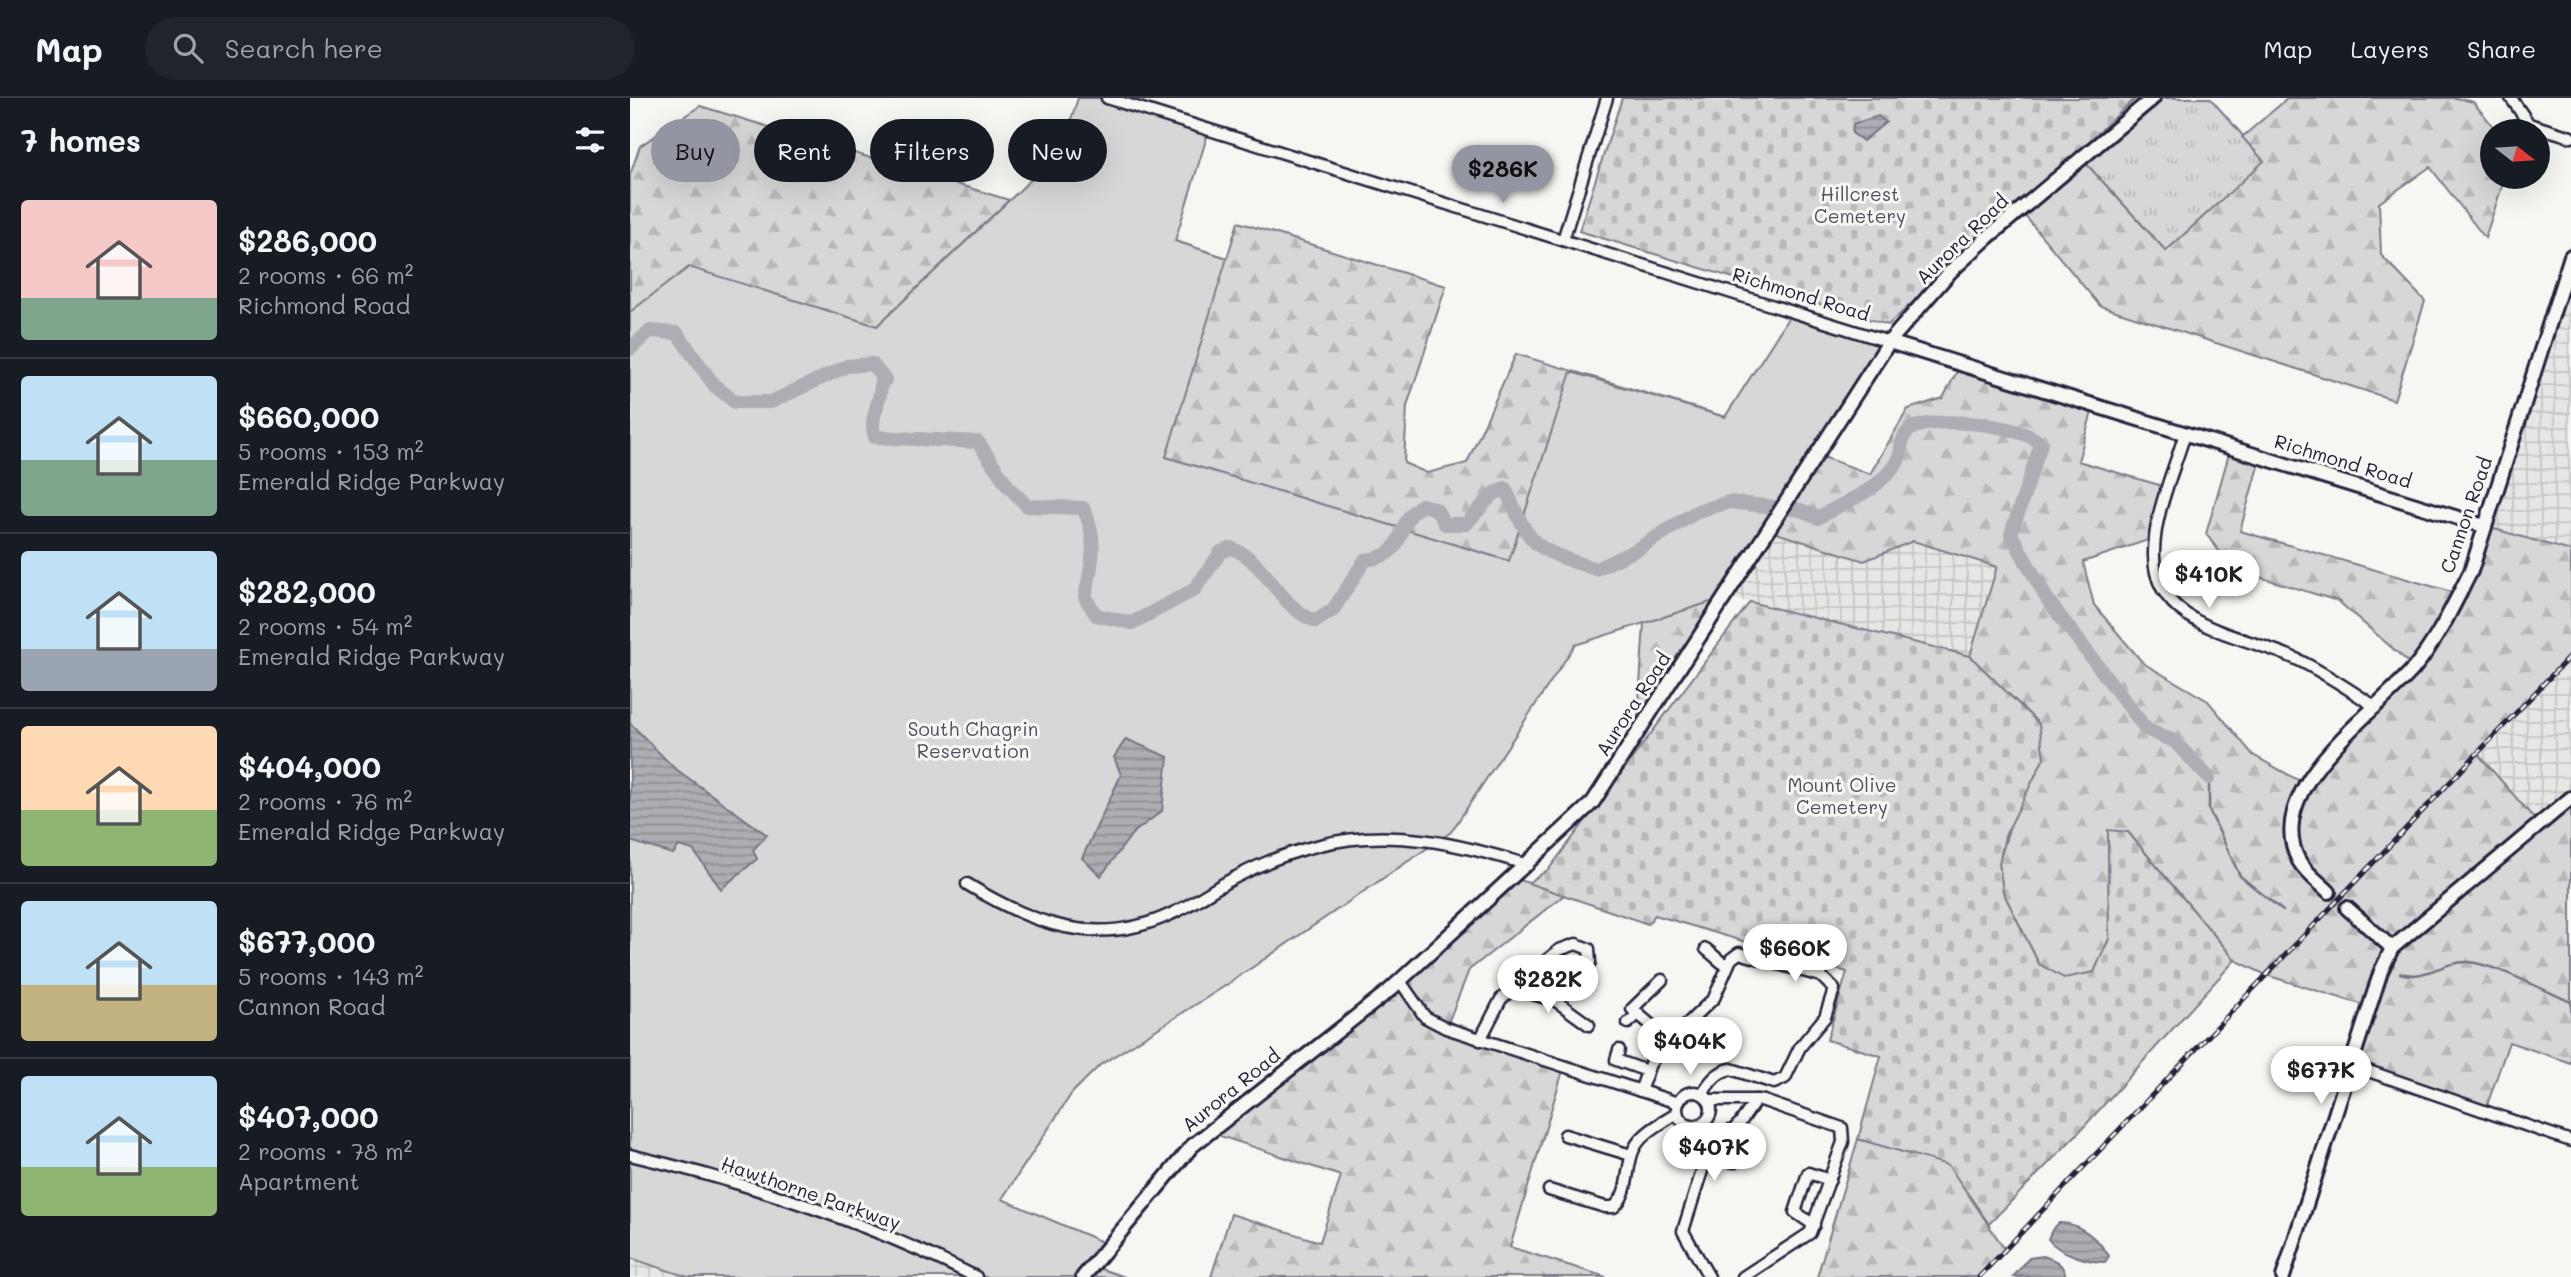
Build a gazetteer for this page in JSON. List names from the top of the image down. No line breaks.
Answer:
{"streets":{"main road":["Aurora Road","Richmond Road","Cannon Road"],"street":["Hawthorne Parkway"]},"crossings":[["Aurora Road","Richmond Road"],["Richmond Road","Cannon Road"]],"parks":["Hillcrest Cemetery","South Chagrin Reservation","Mount Olive Cemetery"],"north":"right","page":{"header":"Map","search":"Search here","nav":["Map","Layers","Share"],"heading":"7 homes","chip":["Buy","Rent","Filters","New"],"price":["$286K","$410K","$660K","$282K","$404K","$677K","$407K"],"list":[{"name":"$286,000","note":"2 rooms · 66 m² · Richmond Road"},{"name":"$660,000","note":"5 rooms · 153 m² · Emerald Ridge Parkway"},{"name":"$282,000","note":"2 rooms · 54 m² · Emerald Ridge Parkway"},{"name":"$404,000","note":"2 rooms · 76 m² · Emerald Ridge Parkway"},{"name":"$677,000","note":"5 rooms · 143 m² · Cannon Road"},{"name":"$407,000","note":"2 rooms · 78 m² · Apartment"}]}}
